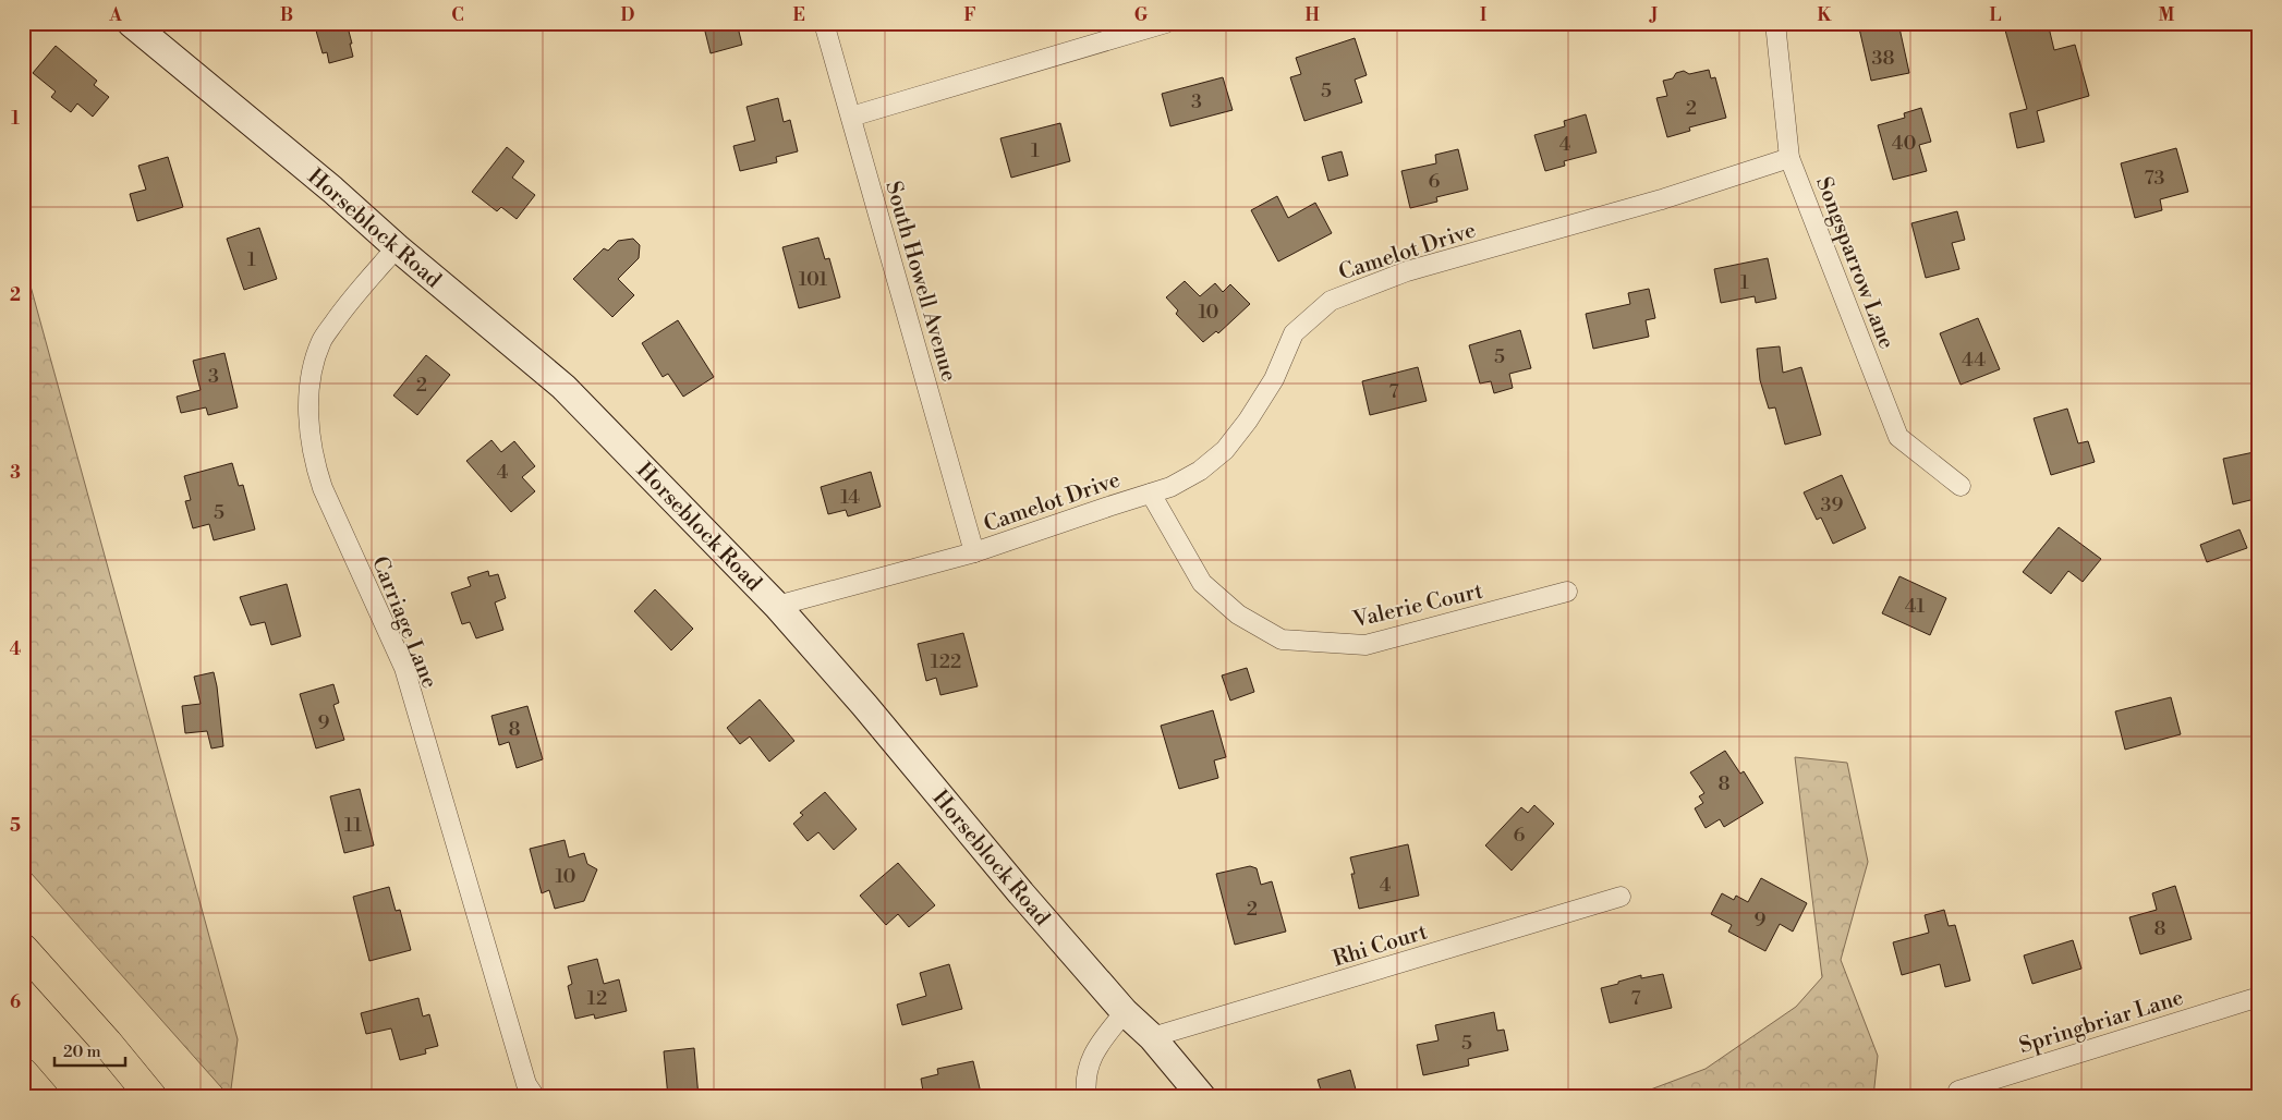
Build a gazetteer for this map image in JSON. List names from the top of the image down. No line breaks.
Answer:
{"streets":{"street":["Horseblock Road","Camelot Drive","Songsparrow Lane","South Howell Avenue","Valerie Court","Carriage Lane","Rhi Court","Springbriar Lane"]},"crossings":[["Horseblock Road","Camelot Drive"],["Horseblock Road","Carriage Lane"],["Horseblock Road","Rhi Court"],["Camelot Drive","Songsparrow Lane"],["Camelot Drive","South Howell Avenue"],["Camelot Drive","Valerie Court"]],"house_numbers":["38","5","3","2","40","4","1","73","6","1","101","1","10","5","44","3","2","7","4","14","39","5","41","122","9","8","8","11","6","10","4","2","9","8","12","7","5"],"scale_bar":"20 m","grid":{"columns":["A","B","C","D","E","F","G","H","I","J","K","L","M"],"rows":["1","2","3","4","5","6"]}}
